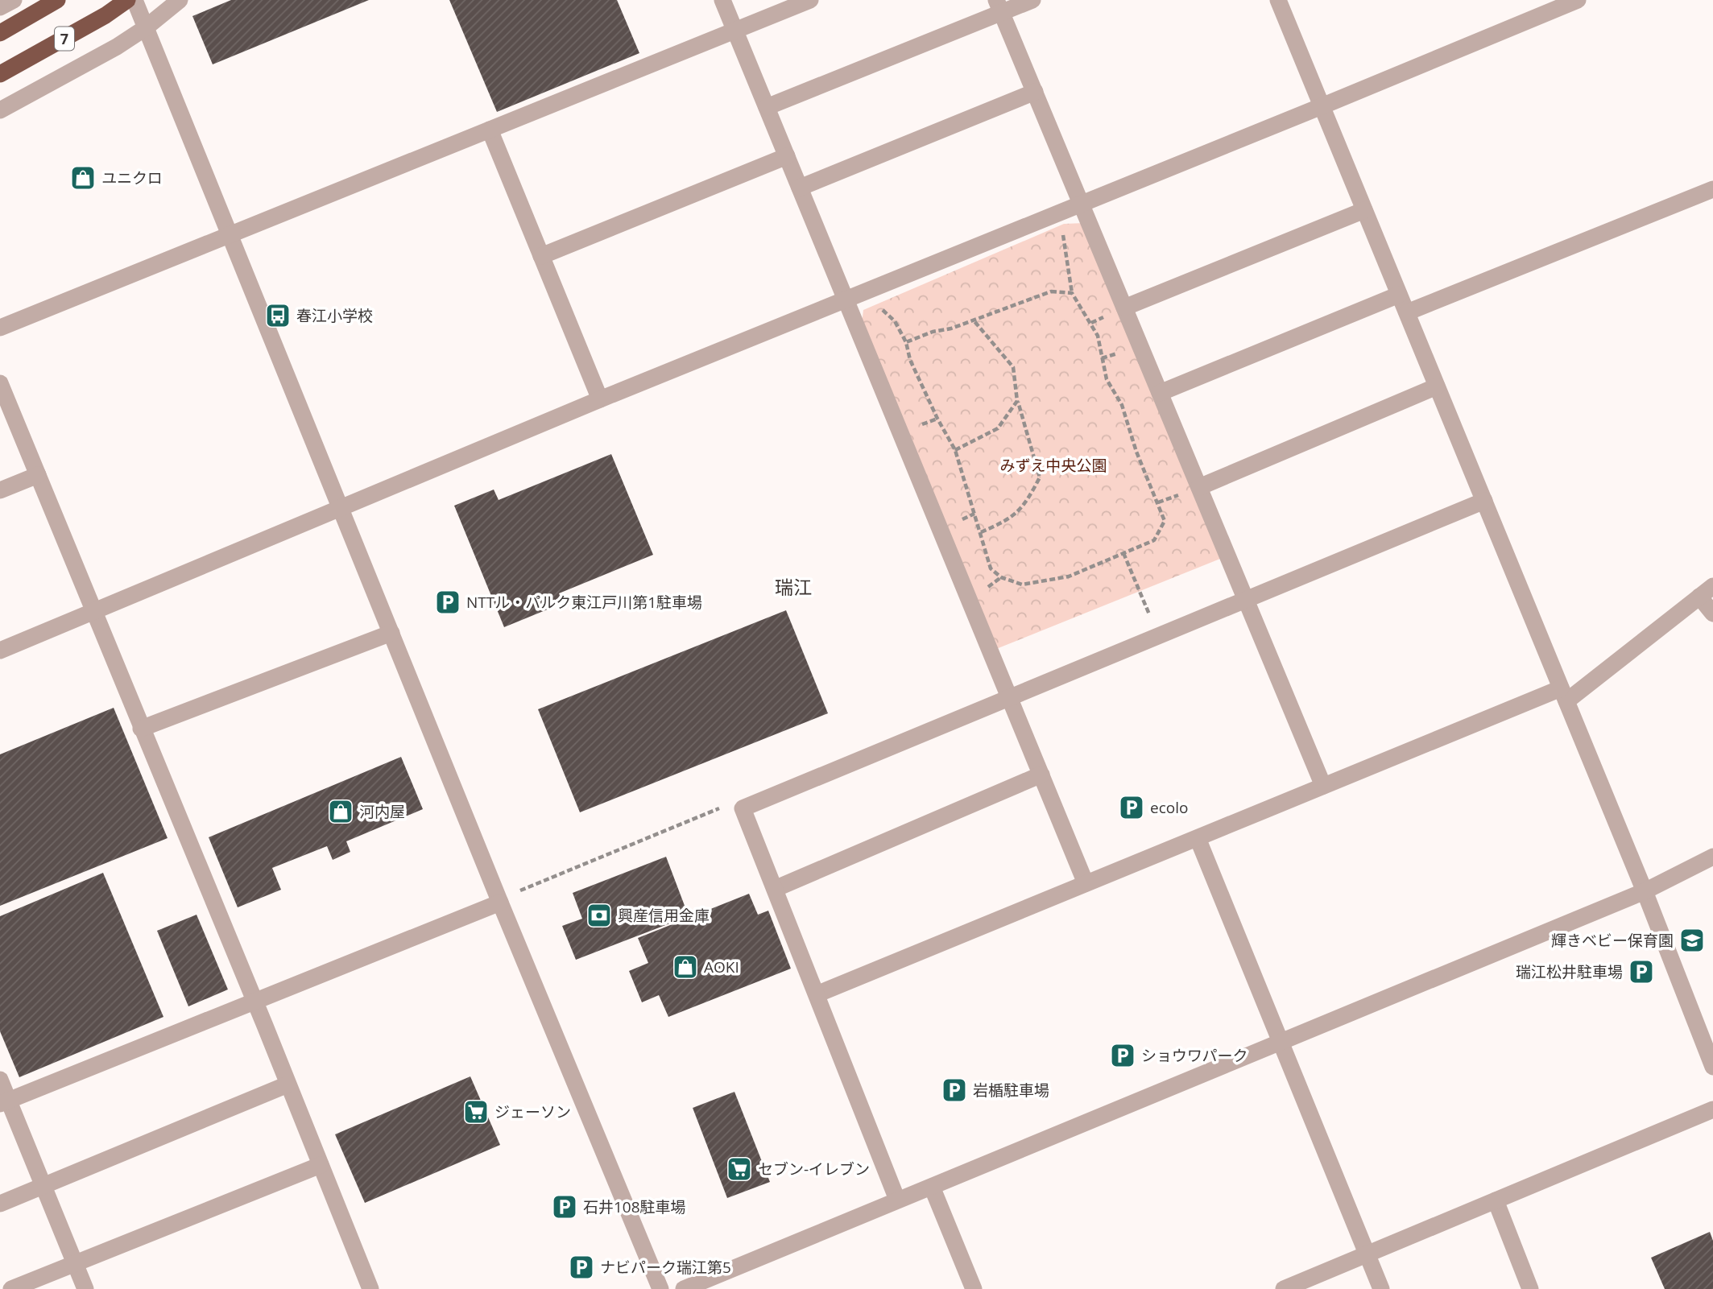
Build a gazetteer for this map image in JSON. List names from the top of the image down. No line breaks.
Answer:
{"streets":{"highway":["7"]},"districts":["瑞江"],"parks":["みずえ中央公園"],"places":{"shop":["ユニクロ","河内屋","AOKI"],"bus stop":["春江小学校"],"parking":["NTTル・パルク東江戸川第1駐車場","ecolo","瑞江松井駐車場","ショウワパーク","岩楯駐車場","石井108駐車場","ナビパーク瑞江第5"],"bank":["興産信用金庫"],"school or university":["輝きベビー保育園"],"supermarket":["ジェーソン","セブン-イレブン"]}}
